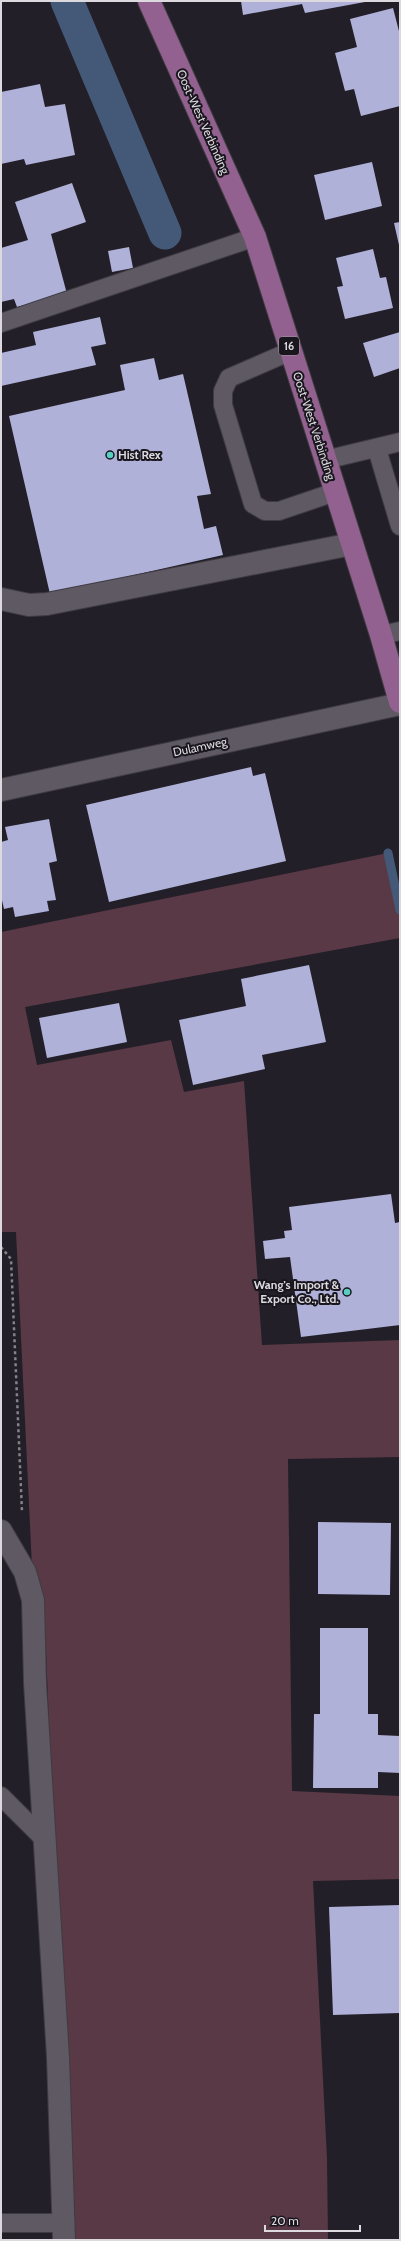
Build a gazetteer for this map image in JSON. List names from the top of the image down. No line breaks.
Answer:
{"streets":{"main road":["Oost-West Verbinding","16"],"street":["Dulamweg"]},"crossings":[["Oost-West Verbinding","Dulamweg"]],"places":["Hist Rex","Wang's Import & Export Co., Ltd."],"scale_bar":"20 m"}
